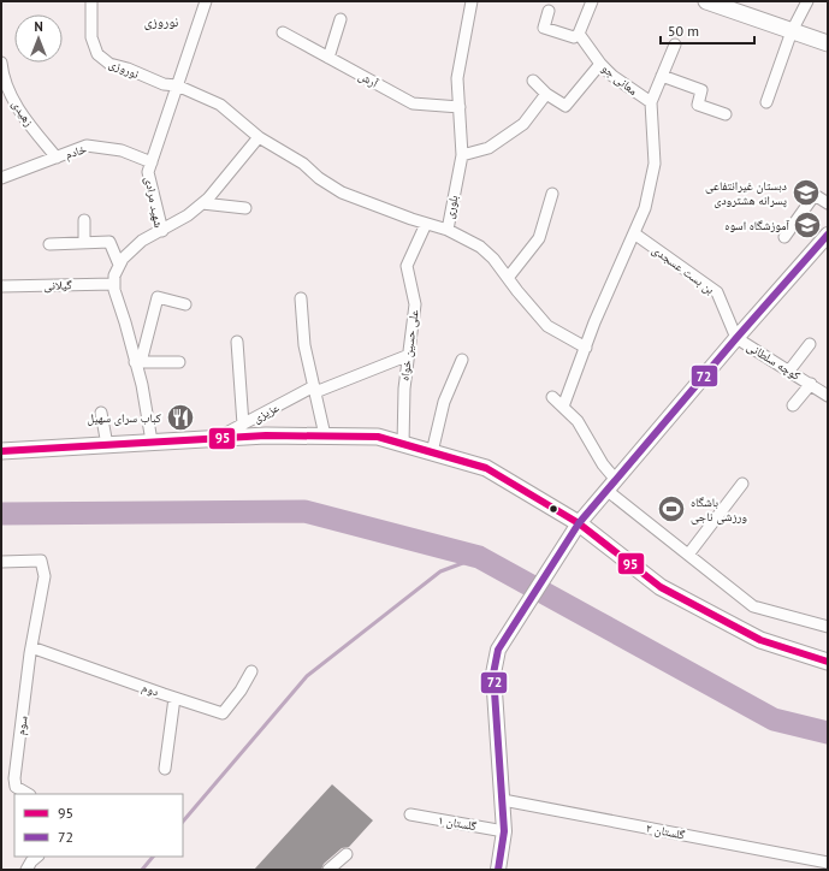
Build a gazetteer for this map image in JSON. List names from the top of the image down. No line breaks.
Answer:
{"streets":{"street":["نوروزی","آرش","معانی جو","زهیدی","خادم","شهید مرادی","بلوری","بن بست عسجدی","گیلانی","علی حسین خواه","کوچه سلطانی","عزیزی","دوم","سوم","گلستان ۱","گلستان ۲"]},"crossings":[["نوروزی","شهید مرادی"],["نوروزی","بلوری"],["نوروزی","علی حسین خواه"],["آرش","بلوری"],["زهیدی","خادم"],["خادم","شهید مرادی"],["شهید مرادی","گیلانی"],["بن بست عسجدی","کوچه سلطانی"],["علی حسین خواه","عزیزی"],["دوم","سوم"]],"districts":["نوروزی"],"places":{"school or university":["دبستان غیرانتفاعی پسرانه هشترودی","آموزشگاه اسوه"],"restaurant":["کباب سرای سهیل"],"sports":["باشگاه ورزشی ناجی"]},"lines":["transit line 72","transit line 95"],"legend":["95","72"],"scale_bar":"50 m","north":"top"}
